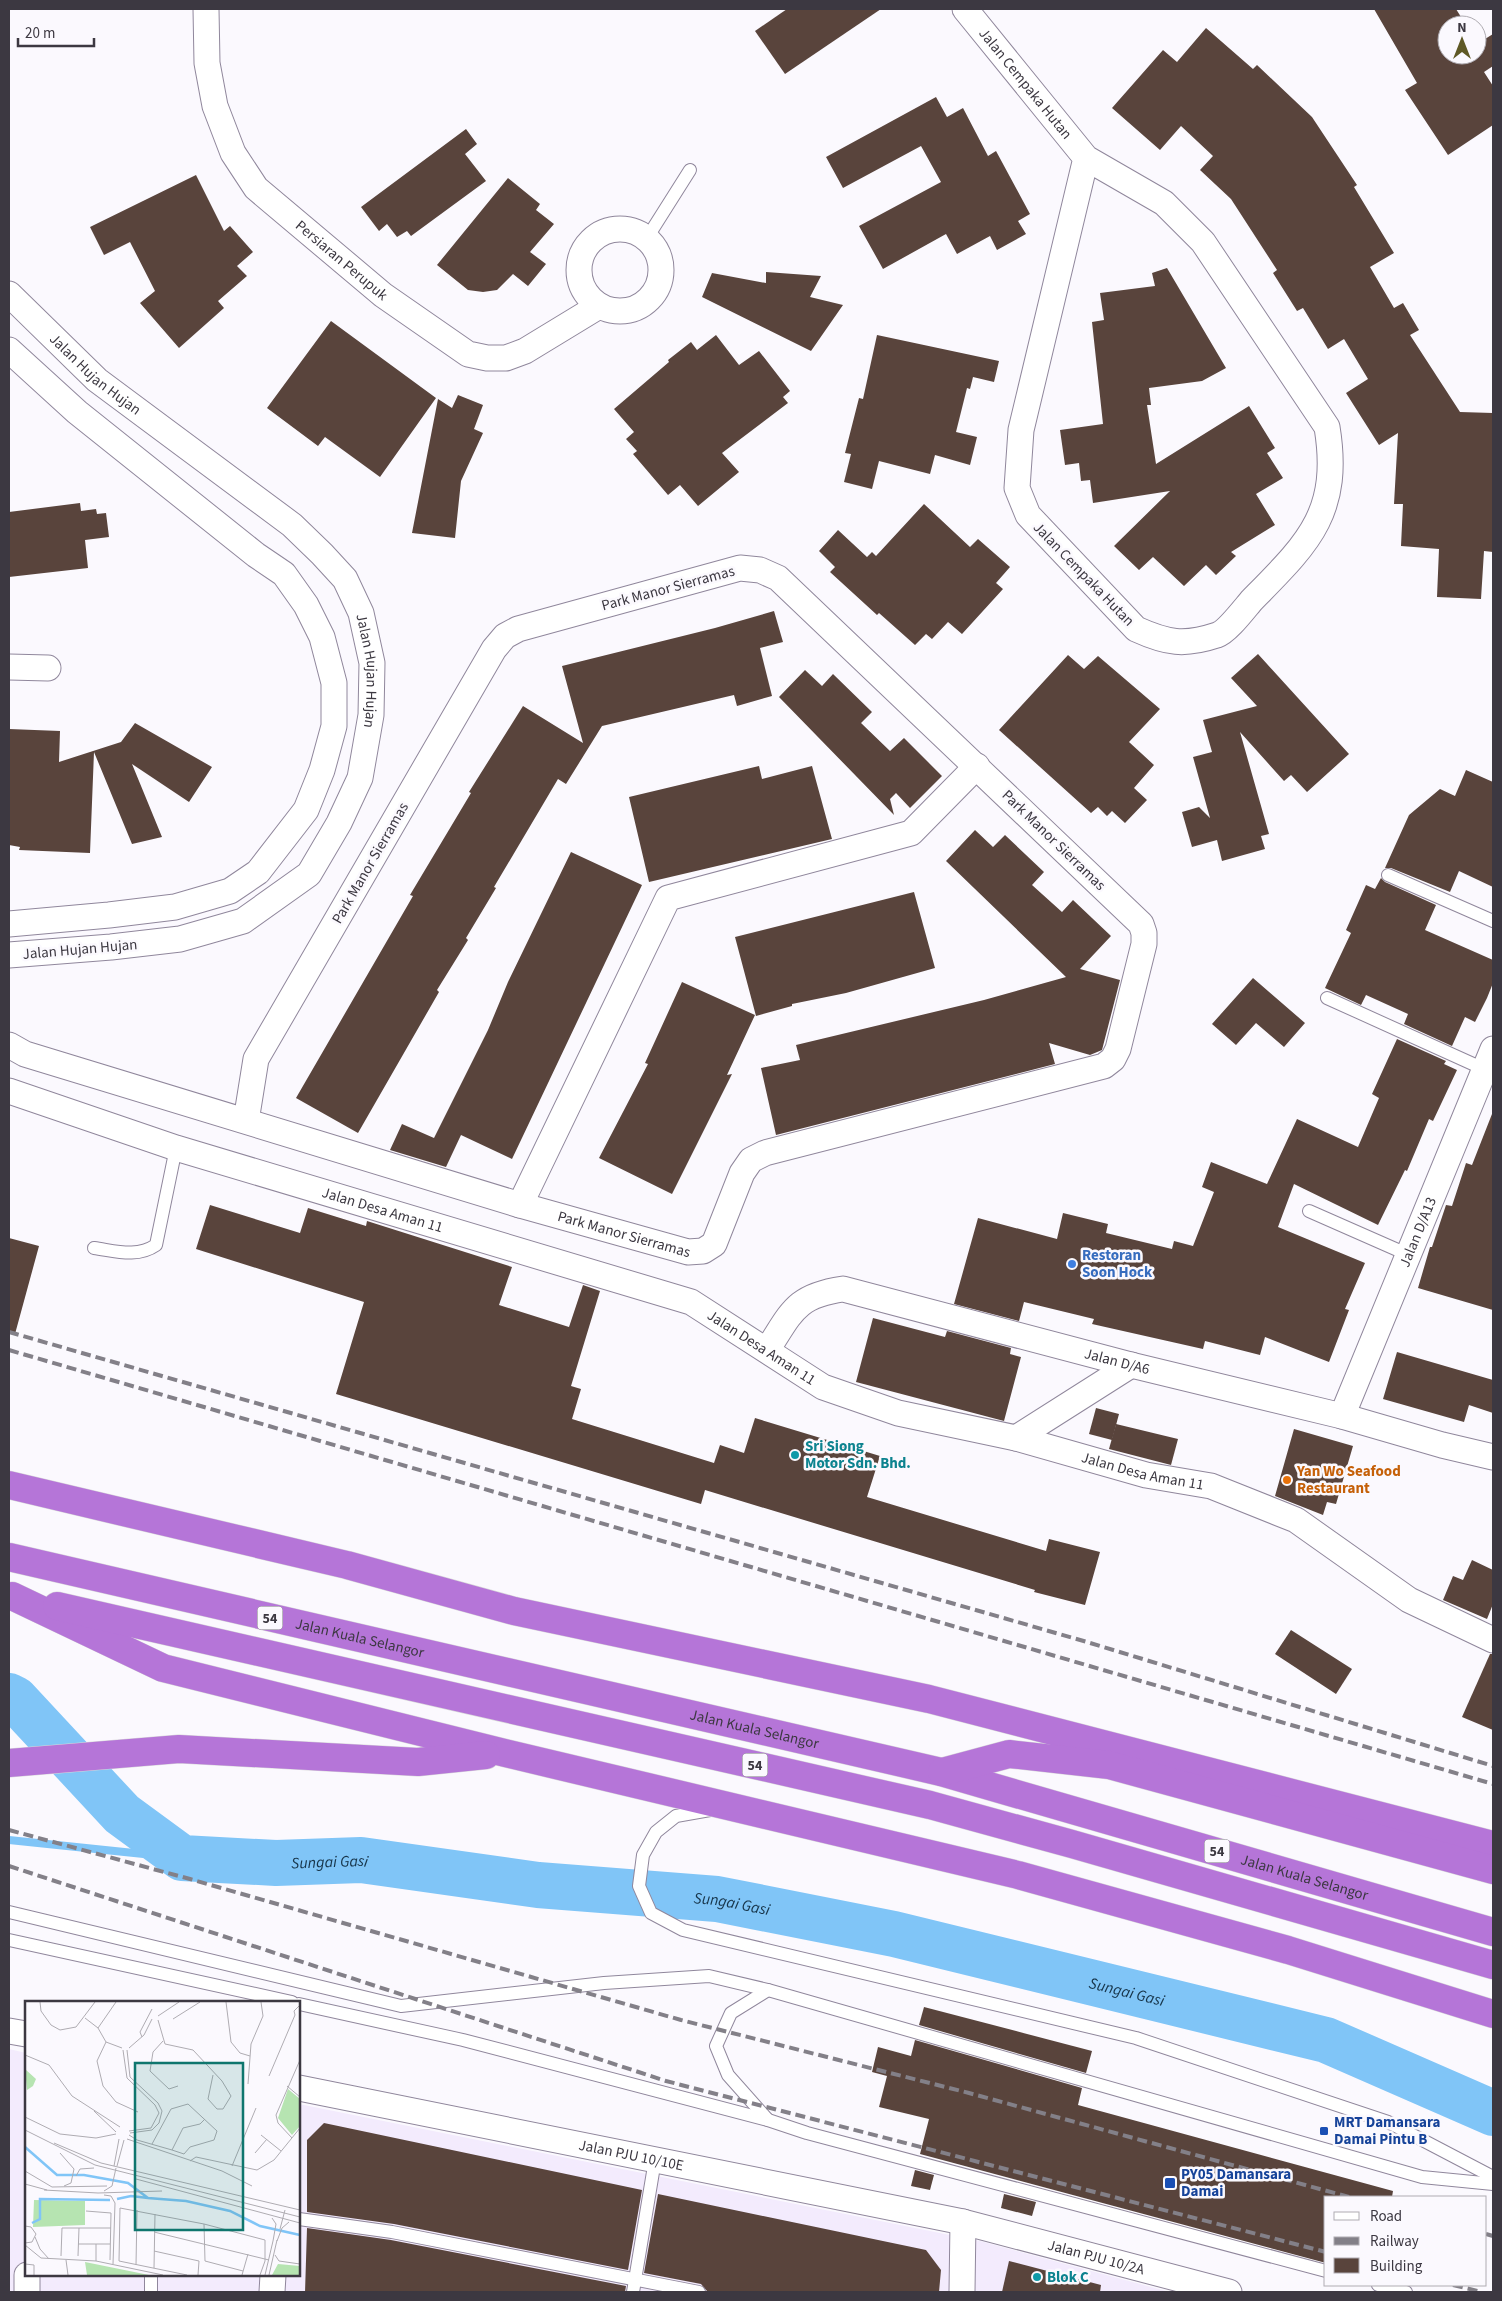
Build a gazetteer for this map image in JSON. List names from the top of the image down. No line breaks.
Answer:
{"streets":{"highway":["54","Jalan Kuala Selangor"],"street":["Jalan Cempaka Hutan","Persiaran Perupuk","Jalan Hujan Hujan","Park Manor Sierramas","Jalan Desa Aman 11","Jalan D/A13","Jalan D/A6","Jalan PJU 10/10E","Jalan PJU 10/2A"]},"crossings":[["Jalan Desa Aman 11","Jalan D/A6"],["Jalan D/A13","Jalan D/A6"],["Jalan PJU 10/10E","Jalan PJU 10/2A"]],"water":["Sungai Gasi"],"places":{"other":["Restoran Soon Hock","Sri Siong Motor Sdn. Bhd.","Yan Wo Seafood Restaurant","Blok C"],"transit":["MRT Damansara Damai Pintu B","PY05 Damansara Damai"]},"legend":["Road","Railway","Building"],"scale_bar":"20 m","north":"top"}
